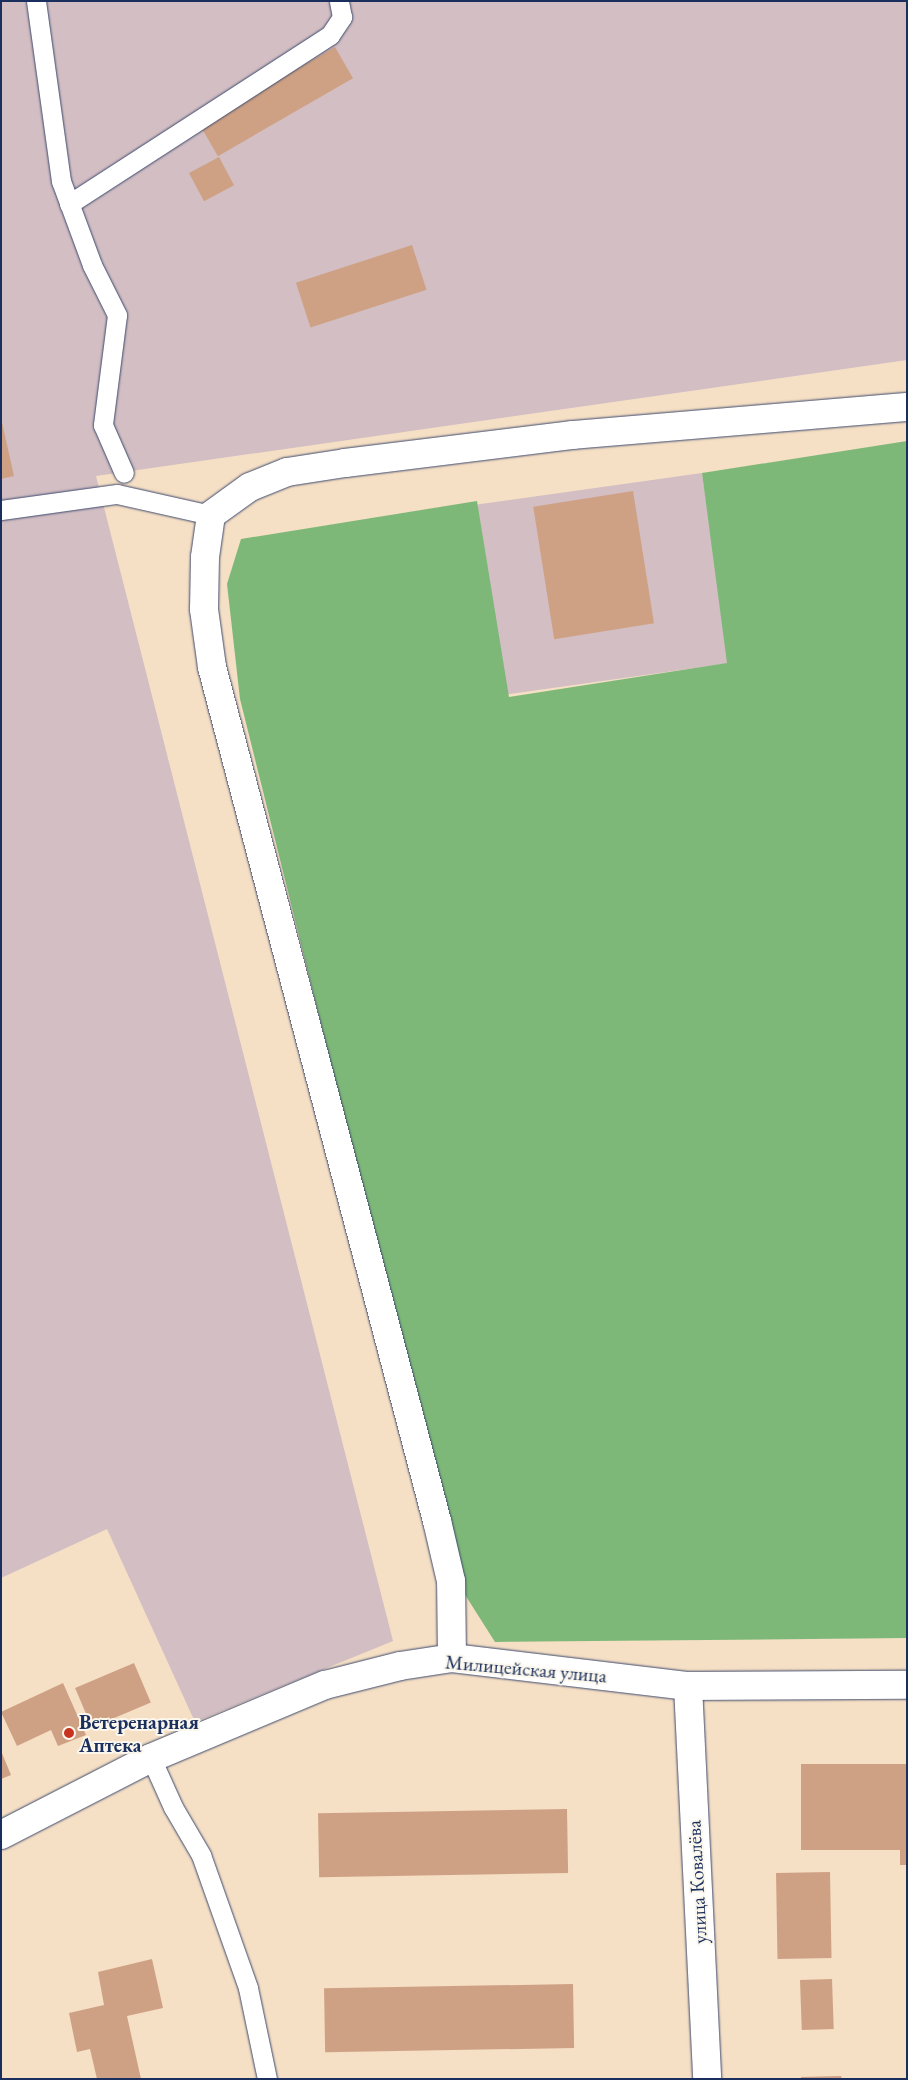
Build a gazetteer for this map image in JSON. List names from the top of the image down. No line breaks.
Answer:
{"streets":{"street":["Милицейская улица","улица Ковалёва"]},"crossings":[["Милицейская улица","улица Ковалёва"]],"places":["Ветеренарная Аптека"]}
